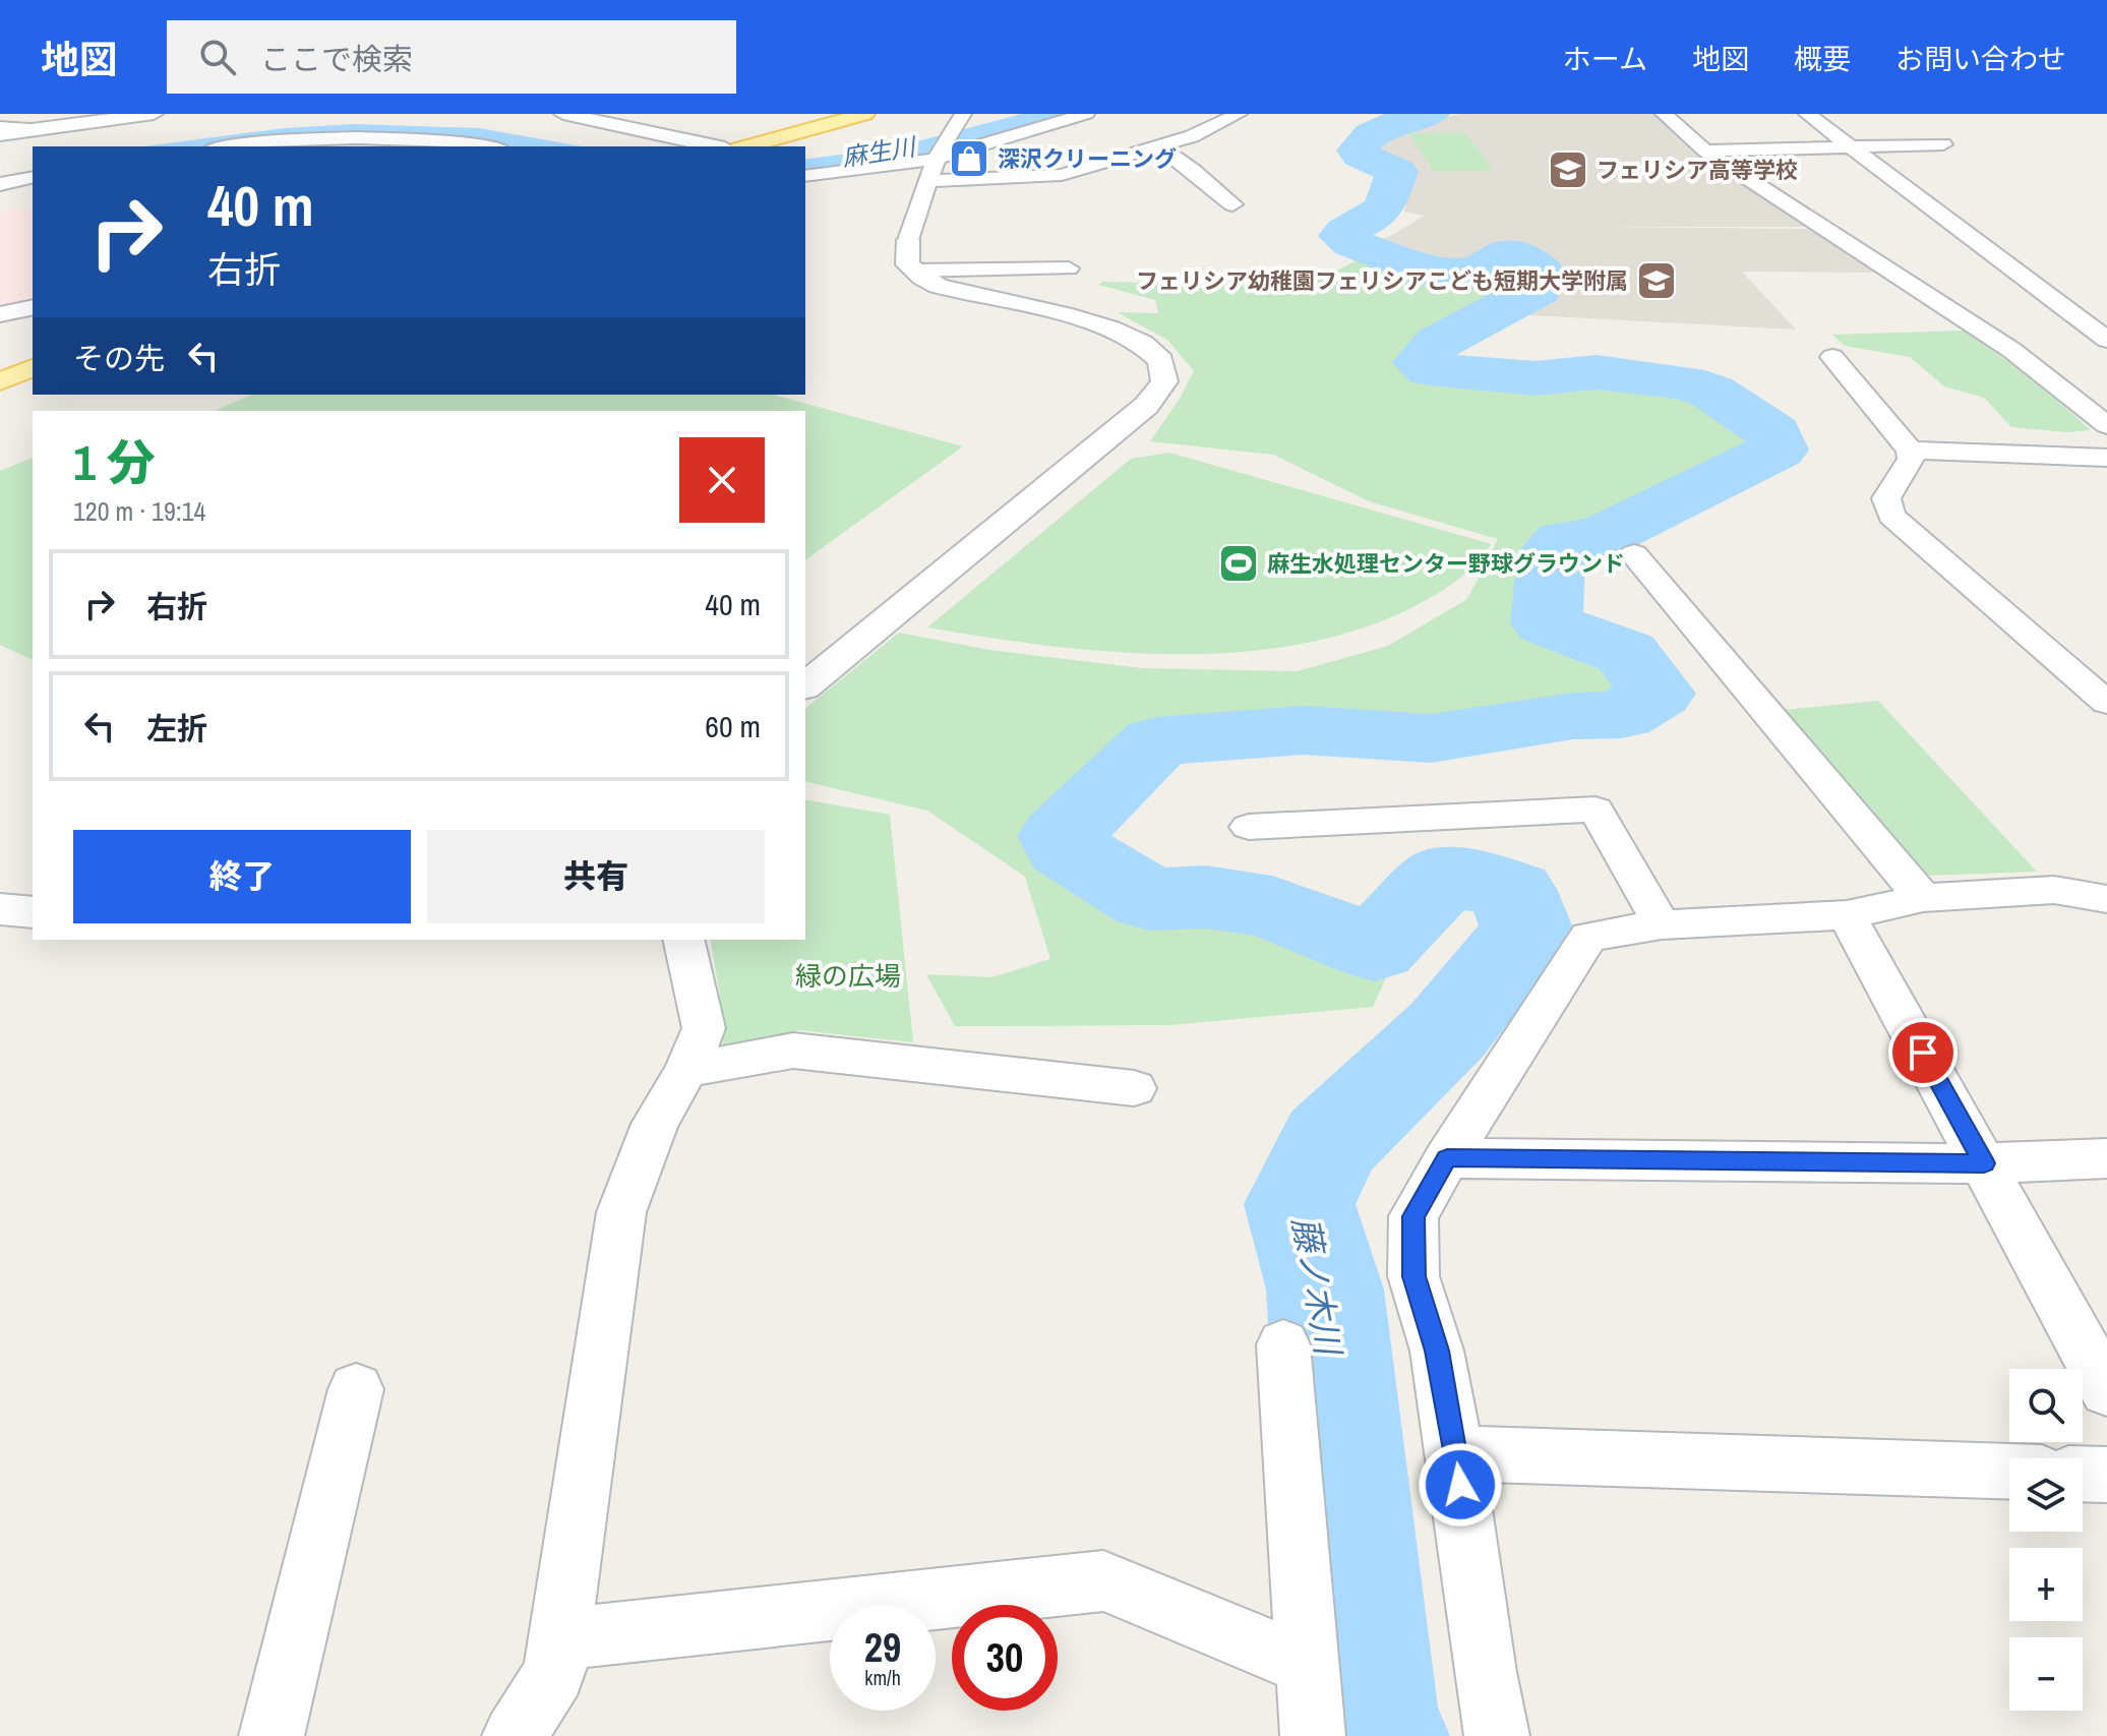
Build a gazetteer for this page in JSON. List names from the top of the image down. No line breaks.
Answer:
{"water":["麻生川","藤ノ木川"],"parks":["緑の広場"],"places":{"shop":["深沢クリーニング"],"school or university":["フェリシア高等学校","フェリシア幼稚園フェリシアこども短期大学附属"],"sports":["麻生水処理センター野球グラウンド"]},"page":{"header":"地図","search":"ここで検索","nav":["ホーム","地図","概要","お問い合わせ"],"turn":["40 m","右折"],"then":"その先","heading":["1 分","120 m · 19:14"],"list":[{"name":"右折","value":"40 m"},{"name":"左折","value":"60 m"}],"buttons":["終了","共有"],"map_buttons":["+","−"],"speed":"29 km/h","limit":"30"}}
